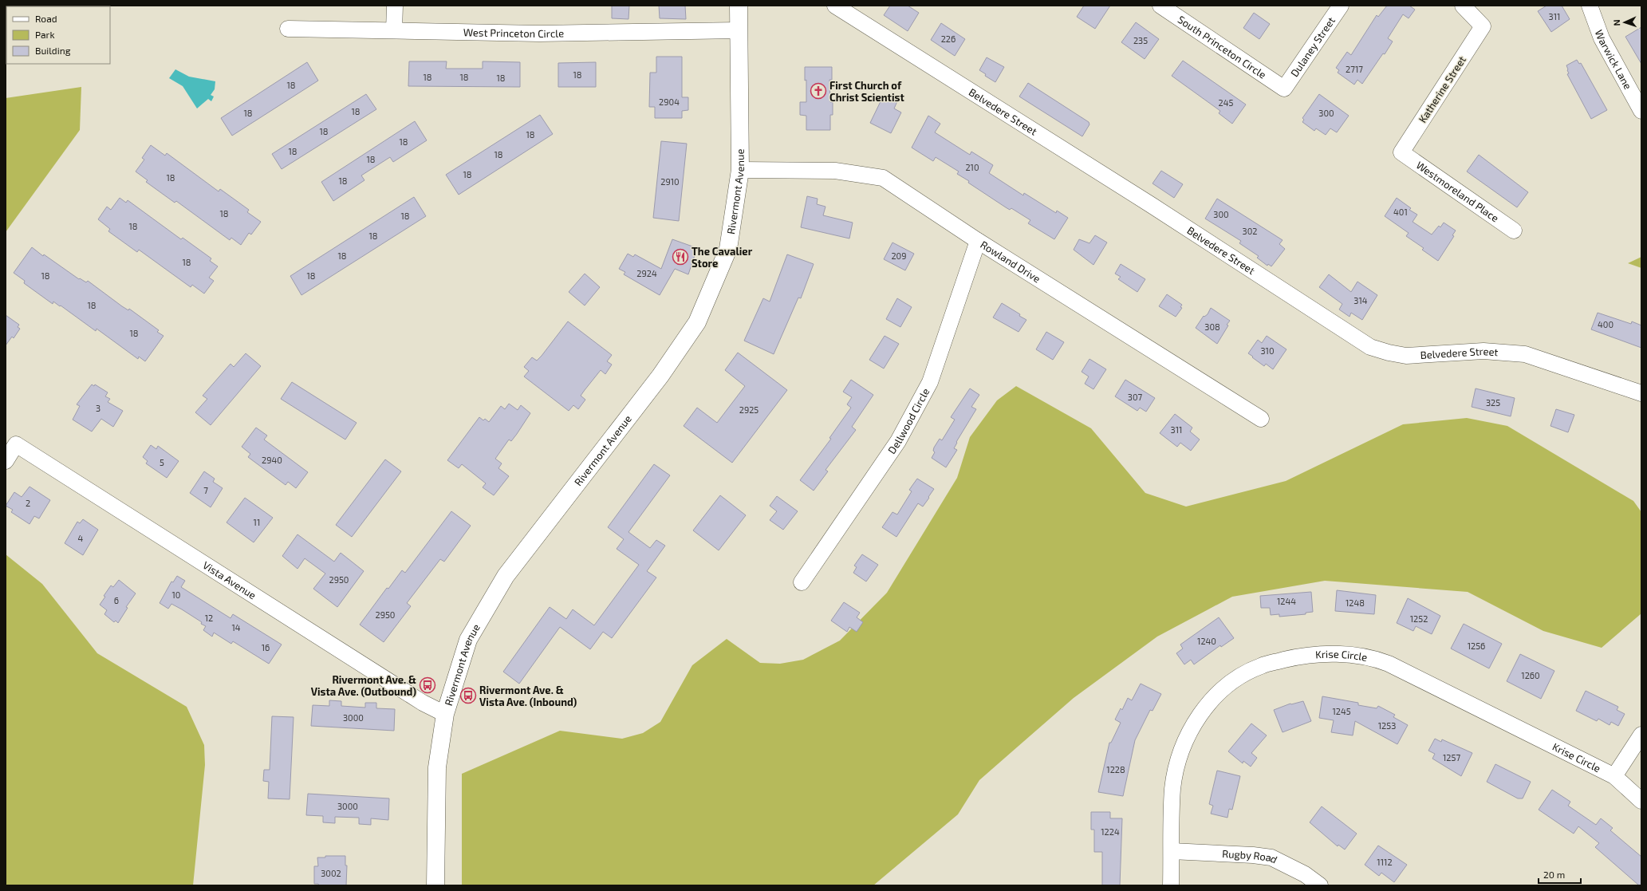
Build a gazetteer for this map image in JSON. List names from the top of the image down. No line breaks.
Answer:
{"streets":{"main road":["Rivermont Avenue"],"street":["West Princeton Circle","South Princeton Circle","Dulaney Street","Warwick Lane","Katherine Street","Belvedere Street","Westmoreland Place","Rowland Drive","Dellwood Circle","Vista Avenue","Krise Circle","Rugby Road"]},"crossings":[["West Princeton Circle","Rivermont Avenue"],["South Princeton Circle","Dulaney Street"],["Katherine Street","Westmoreland Place"],["Rivermont Avenue","Rowland Drive"],["Rivermont Avenue","Vista Avenue"],["Rowland Drive","Dellwood Circle"],["Krise Circle","Rugby Road"]],"places":{"church":["First Church of Christ Scientist"],"restaurant":["The Cavalier Store"],"bus stop":["Rivermont Ave. & Vista Ave. (Outbound)","Rivermont Ave. & Vista Ave. (Inbound)"]},"house_numbers":["311","226","235","2717","18","18","18","18","18","2904","245","18","18","300","18","18","18","18","18","18","210","18","18","18","2910","401","18","300","18","18","302","18","18","209","18","2924","18","18","314","18","400","308","18","310","307","325","3","2925","311","2940","5","7","2","11","4","2950","10","6","1244","1248","2950","12","1252","14","1240","1256","16","1260","1245","3000","1253","1257","1228","3000","1224","1112","3002"],"legend":["Road","Park","Building"],"scale_bar":"20 m","north":"left"}
